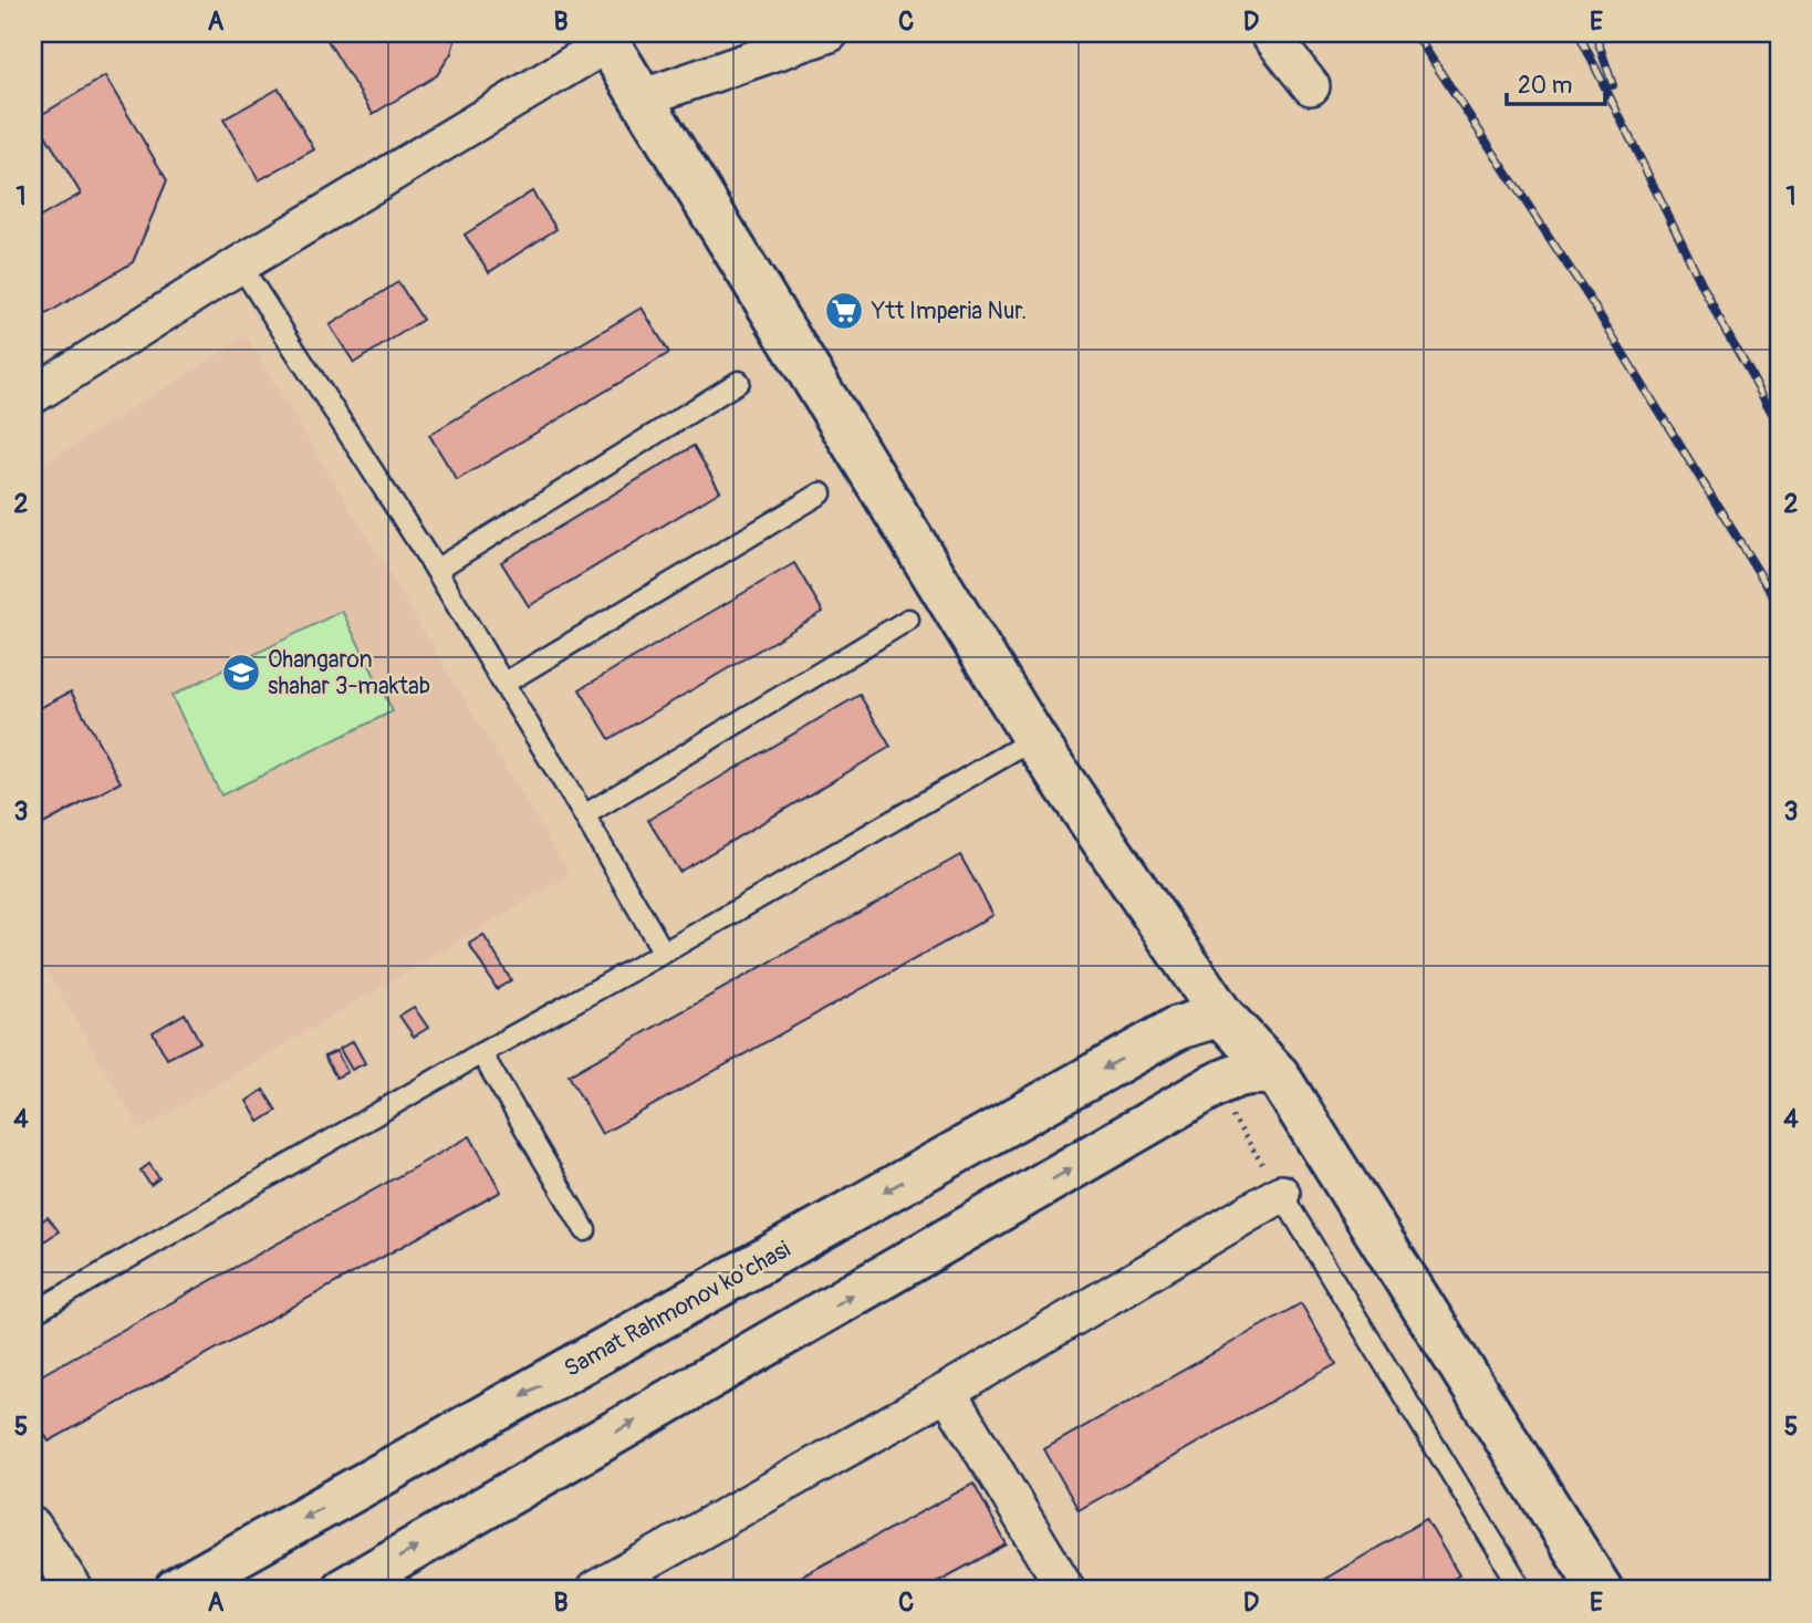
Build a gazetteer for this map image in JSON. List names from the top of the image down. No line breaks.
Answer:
{"streets":{"main road":["Samat Rahmonov ko'chasi"]},"places":{"supermarket":["Ytt Imperia Nur."],"school or university":["Ohangaron shahar 3-maktab"]},"scale_bar":"20 m","grid":{"columns":["A","B","C","D","E"],"rows":["1","2","3","4","5"]}}
